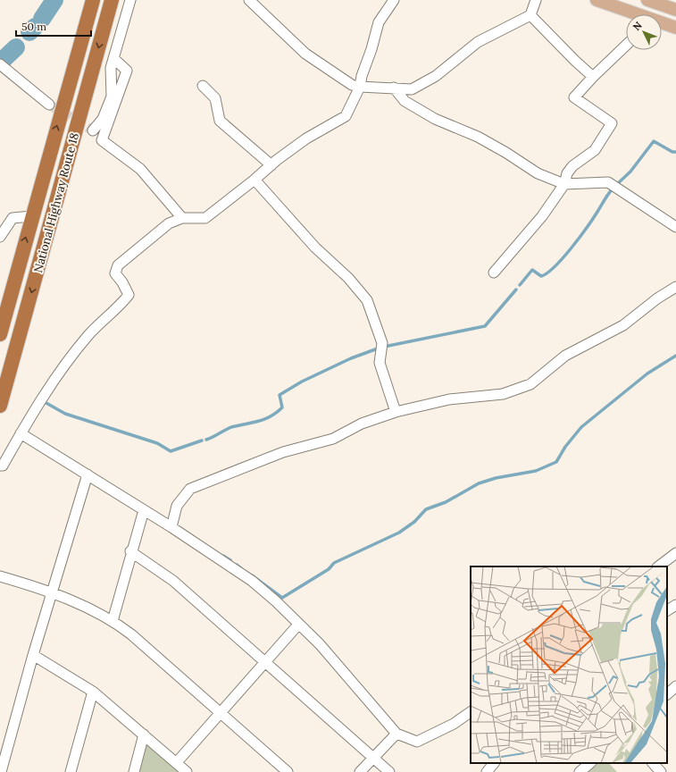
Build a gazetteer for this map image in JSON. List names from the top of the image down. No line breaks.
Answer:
{"streets":{"highway":["National Highway Route 18"]},"scale_bar":"50 m","north":"top left"}
